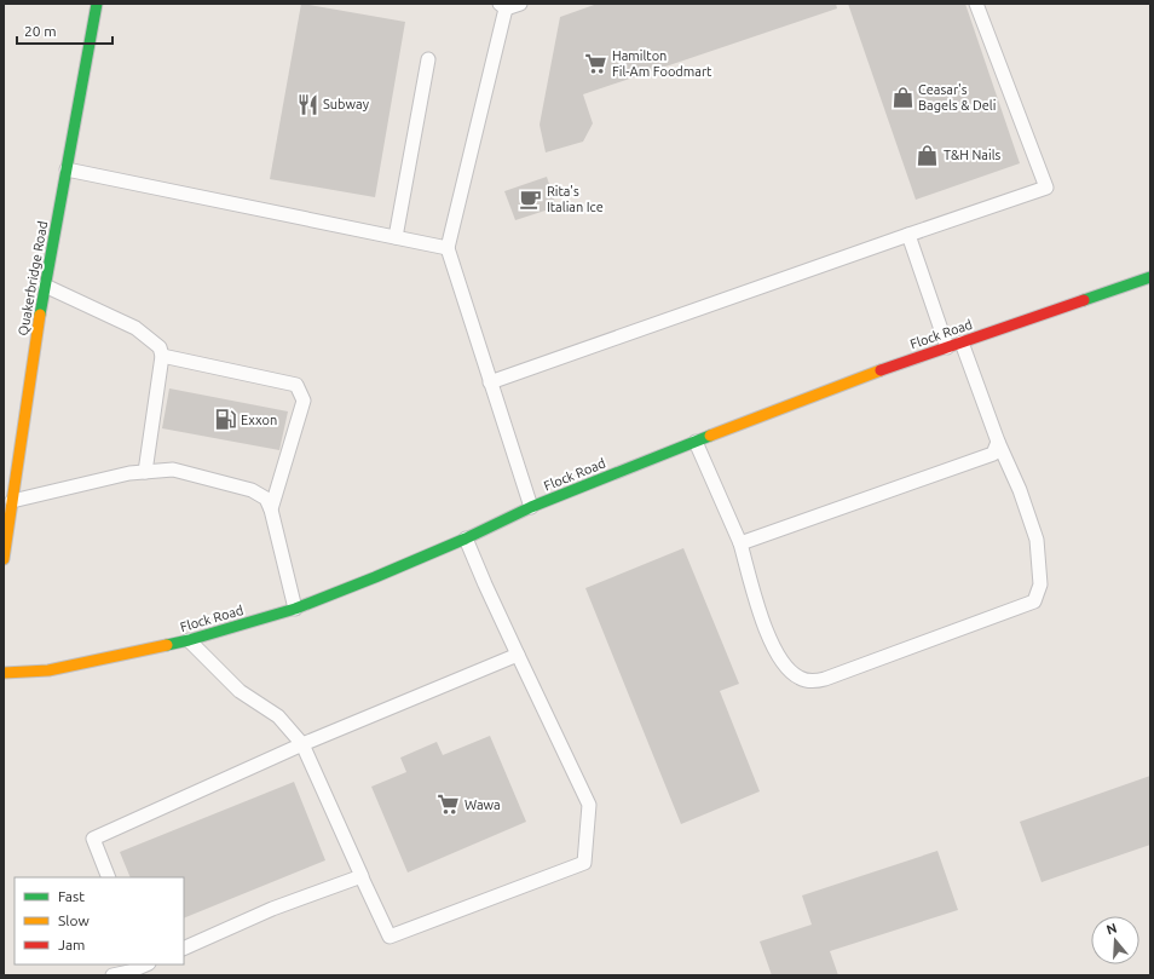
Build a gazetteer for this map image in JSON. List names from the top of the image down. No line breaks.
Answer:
{"streets":{"main road":["Quakerbridge Road","Flock Road"]},"places":{"supermarket":["Hamilton Fil-Am Foodmart","Wawa"],"shop":["Ceasar's Bagels & Deli","T&H Nails"],"restaurant":["Subway"],"cafe":["Rita's Italian Ice"],"fuel station":["Exxon"]},"legend":["Fast","Slow","Jam"],"scale_bar":"20 m","north":"top"}
